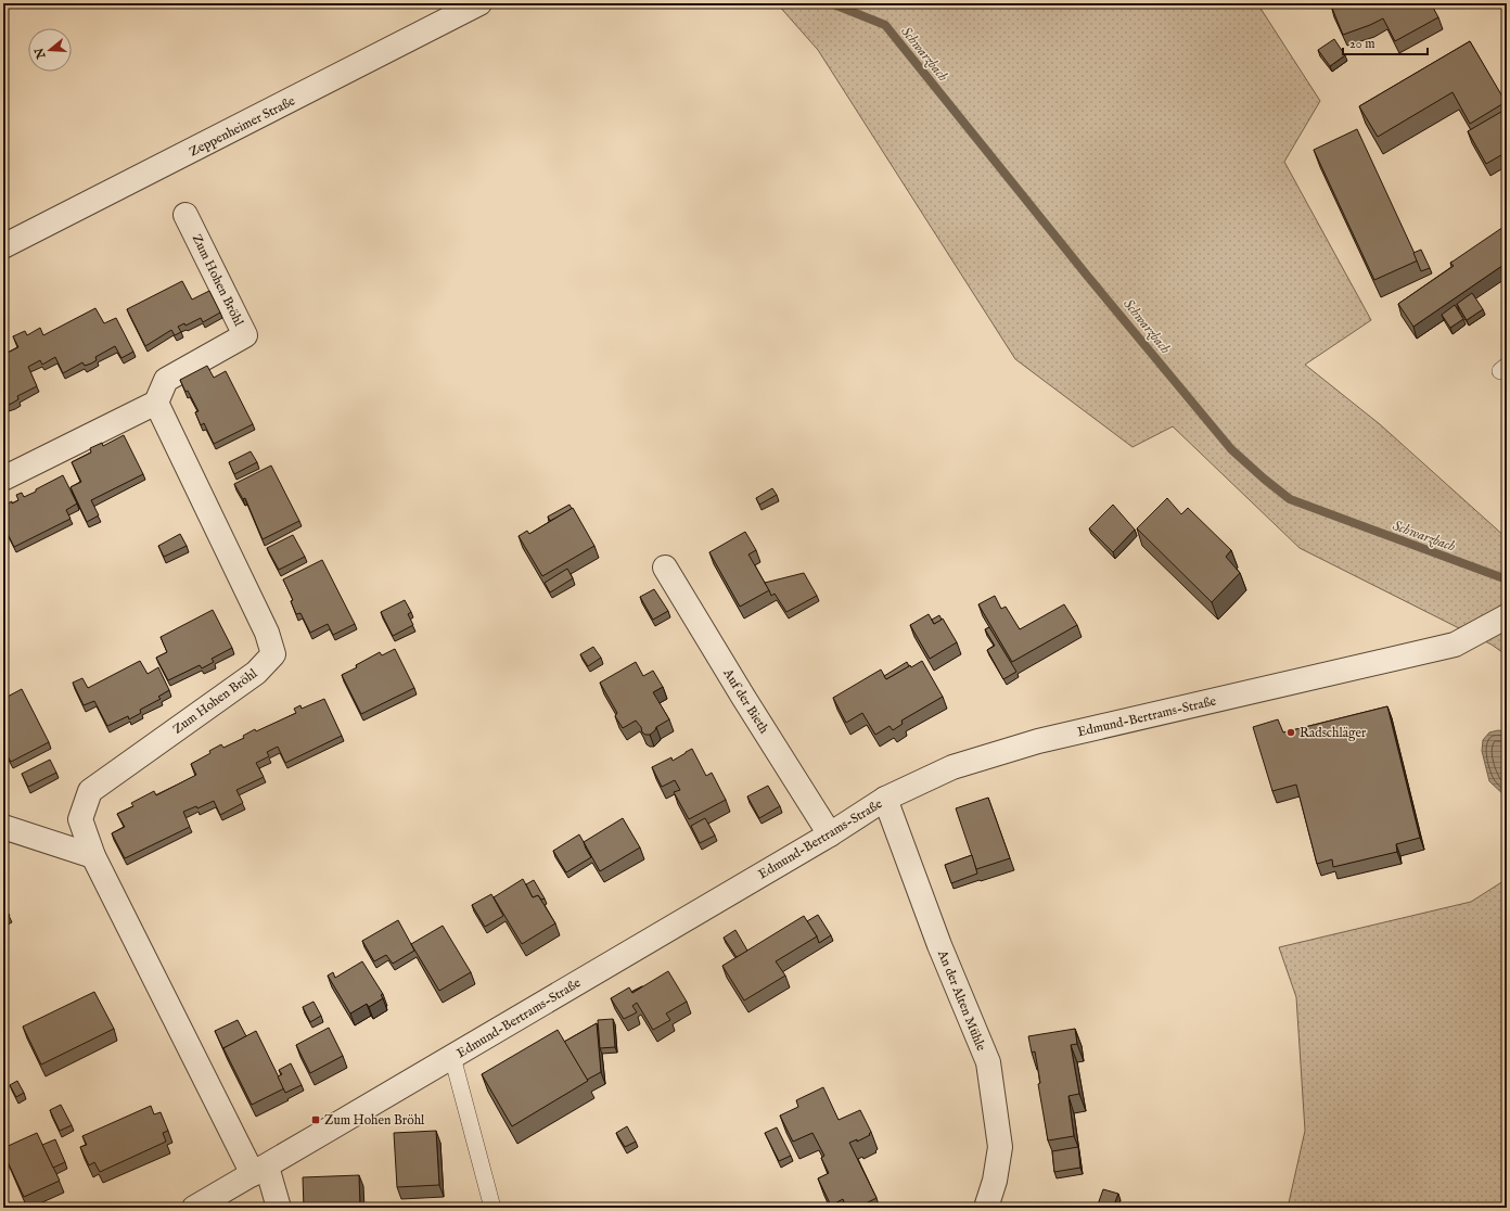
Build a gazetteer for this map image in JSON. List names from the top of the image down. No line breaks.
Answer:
{"streets":{"street":["Zeppenheimer Straße","Zum Hohen Bröhl","Auf der Bieth","Edmund-Bertrams-Straße","An der Alten Mühle"]},"crossings":[["Zum Hohen Bröhl","Edmund-Bertrams-Straße"],["Auf der Bieth","Edmund-Bertrams-Straße"],["Edmund-Bertrams-Straße","An der Alten Mühle"]],"water":["Schwarzbach"],"places":{"other":["Radschläger"],"transit":["Zum Hohen Bröhl"]},"scale_bar":"20 m","north":"left"}
